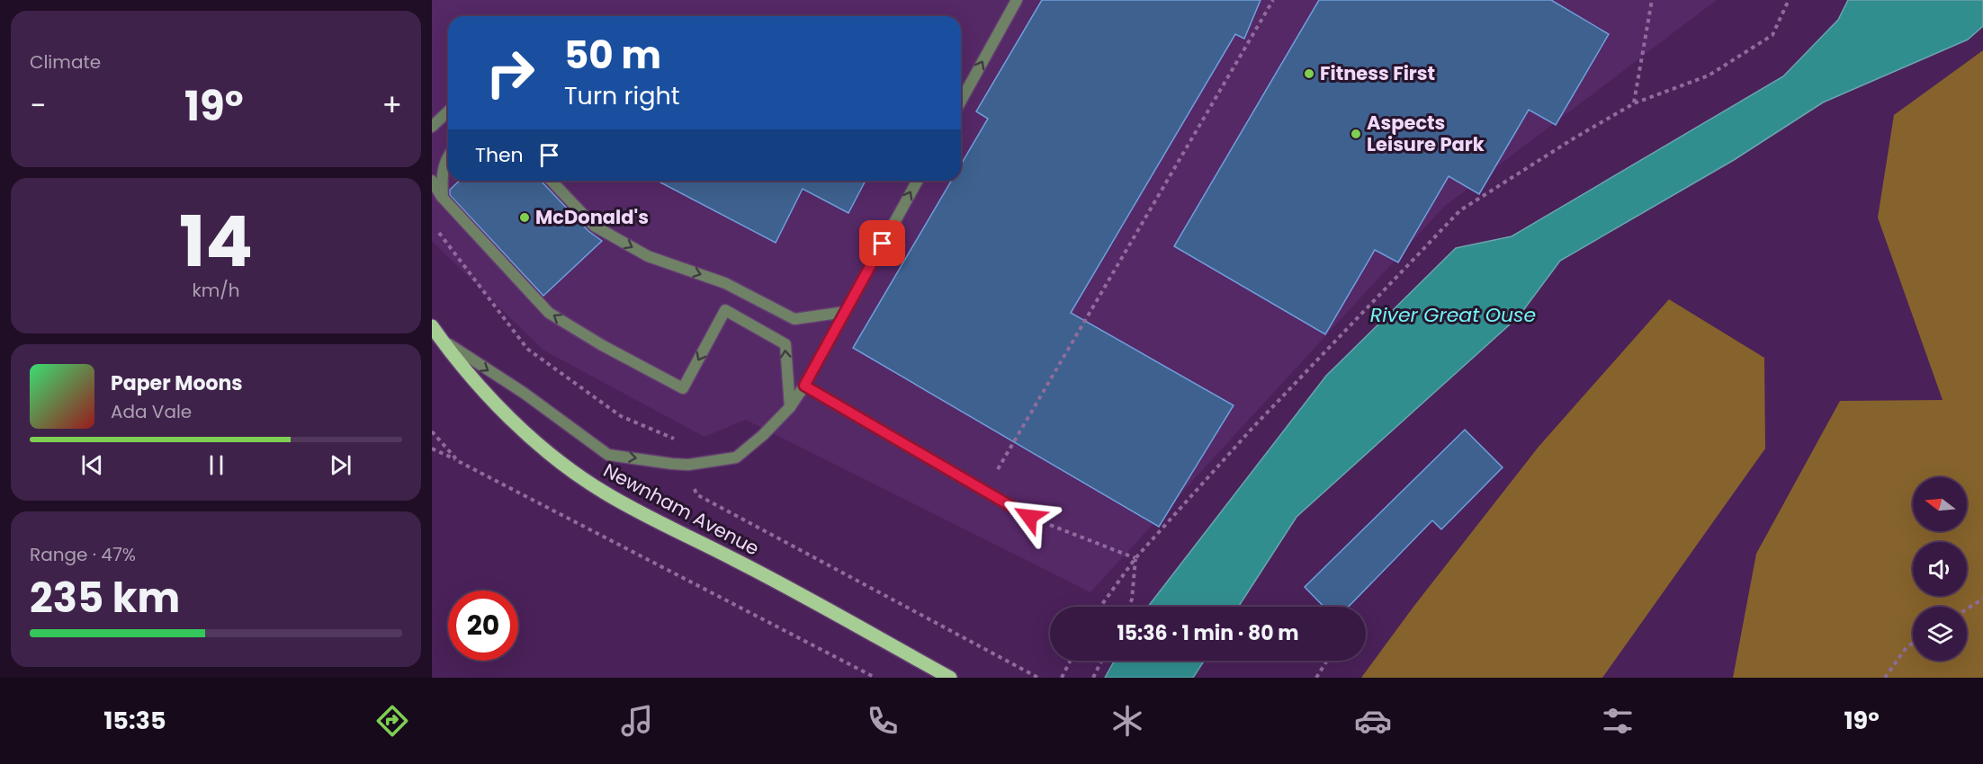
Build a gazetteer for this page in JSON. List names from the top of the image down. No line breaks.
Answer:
{"streets":{"main road":["Newnham Avenue"]},"water":["River Great Ouse"],"places":["Fitness First","Aspects Leisure Park","McDonald's"],"north":"left","page":{"tile":["Climate",["14","km/h"],["Range · 47%","235 km"]],"turn":["50 m","Turn right"],"heat":["−","19°","+"],"then":"Then","song":["Paper Moons","Ada Vale"],"limit":"20","trip":"15:36 · 1 min · 80 m","tabs":["15:35","19°"]}}
